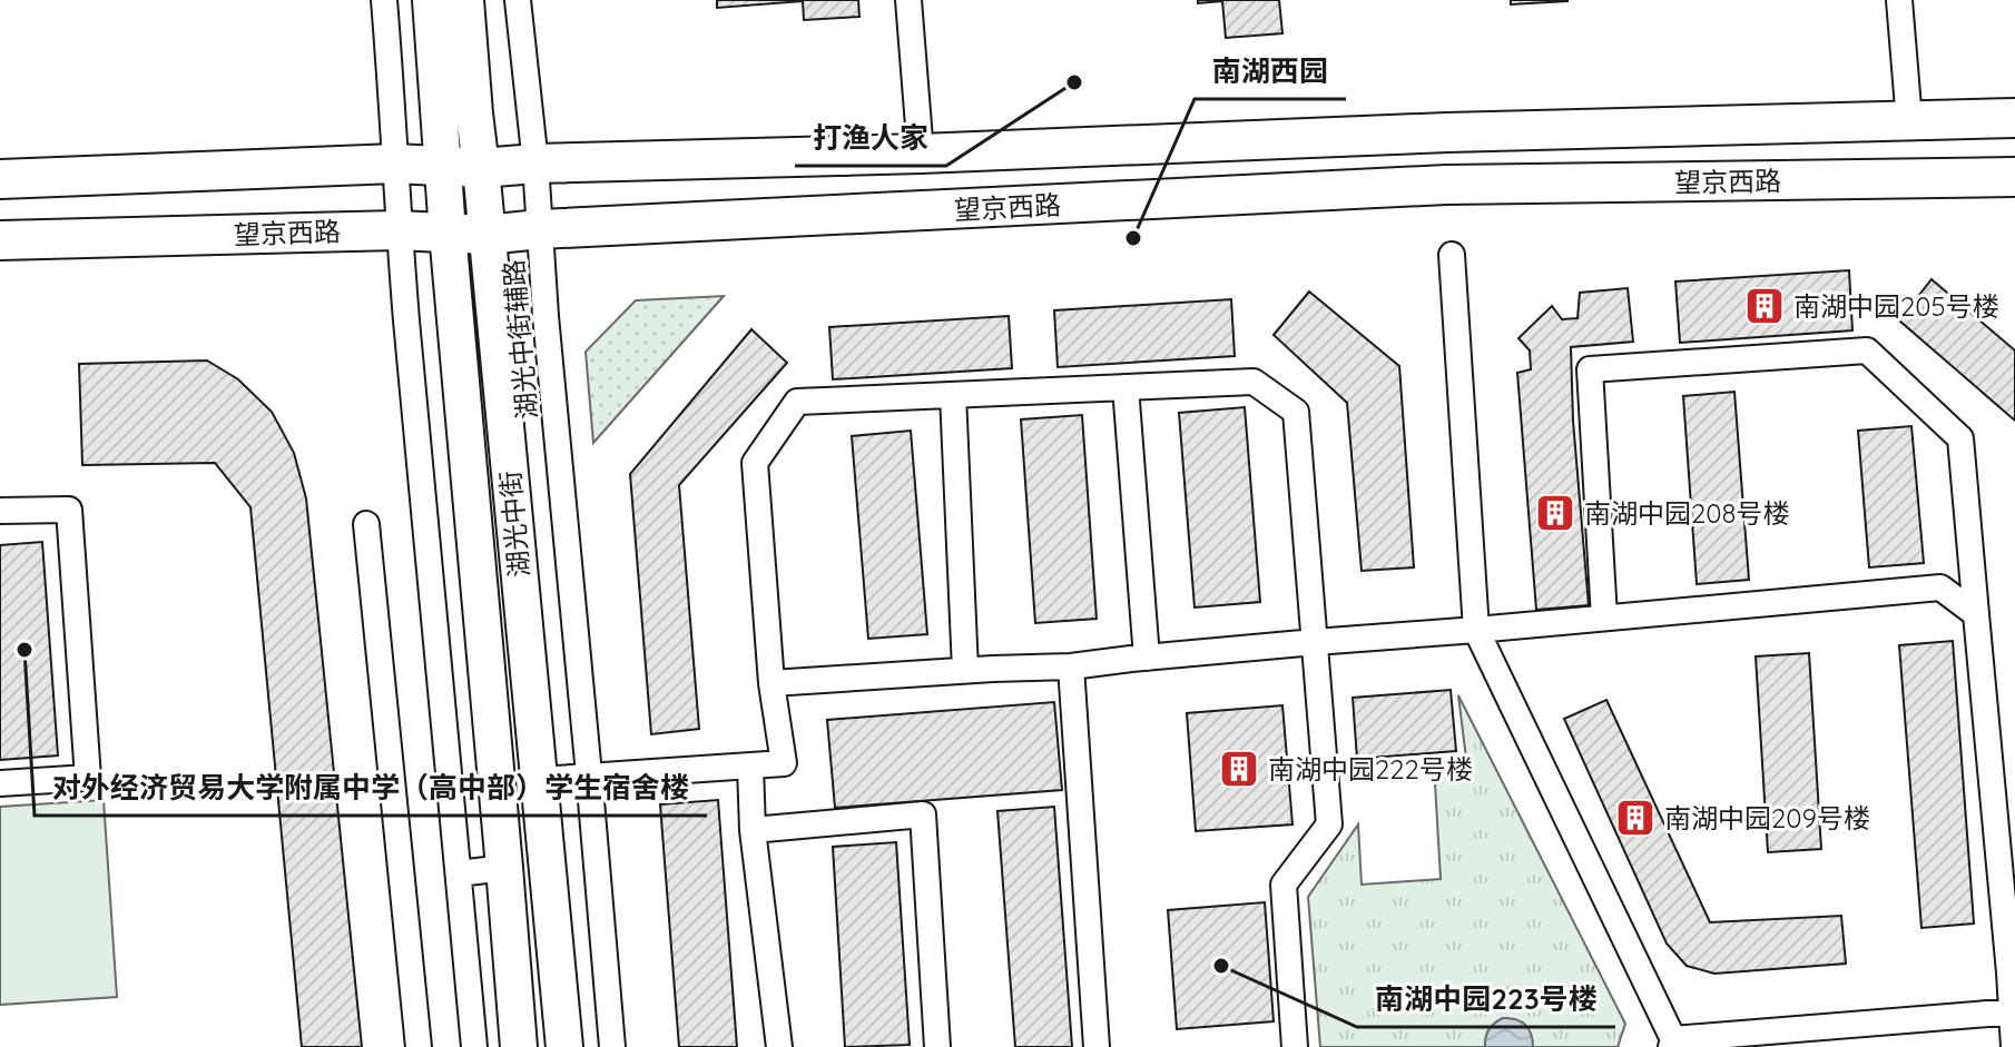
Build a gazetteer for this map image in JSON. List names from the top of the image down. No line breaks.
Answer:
{"streets":{"main road":["望京西路","湖光中街"],"street":["湖光中街辅路"]},"crossings":[["望京西路","湖光中街辅路"],["望京西路","湖光中街"]],"places":{"other":["打渔人家","南湖西园","对外经济贸易大学附属中学（高中部）学生宿舍楼","南湖中园223号楼"],"building":["南湖中园205号楼","南湖中园208号楼","南湖中园222号楼","南湖中园209号楼"]}}
